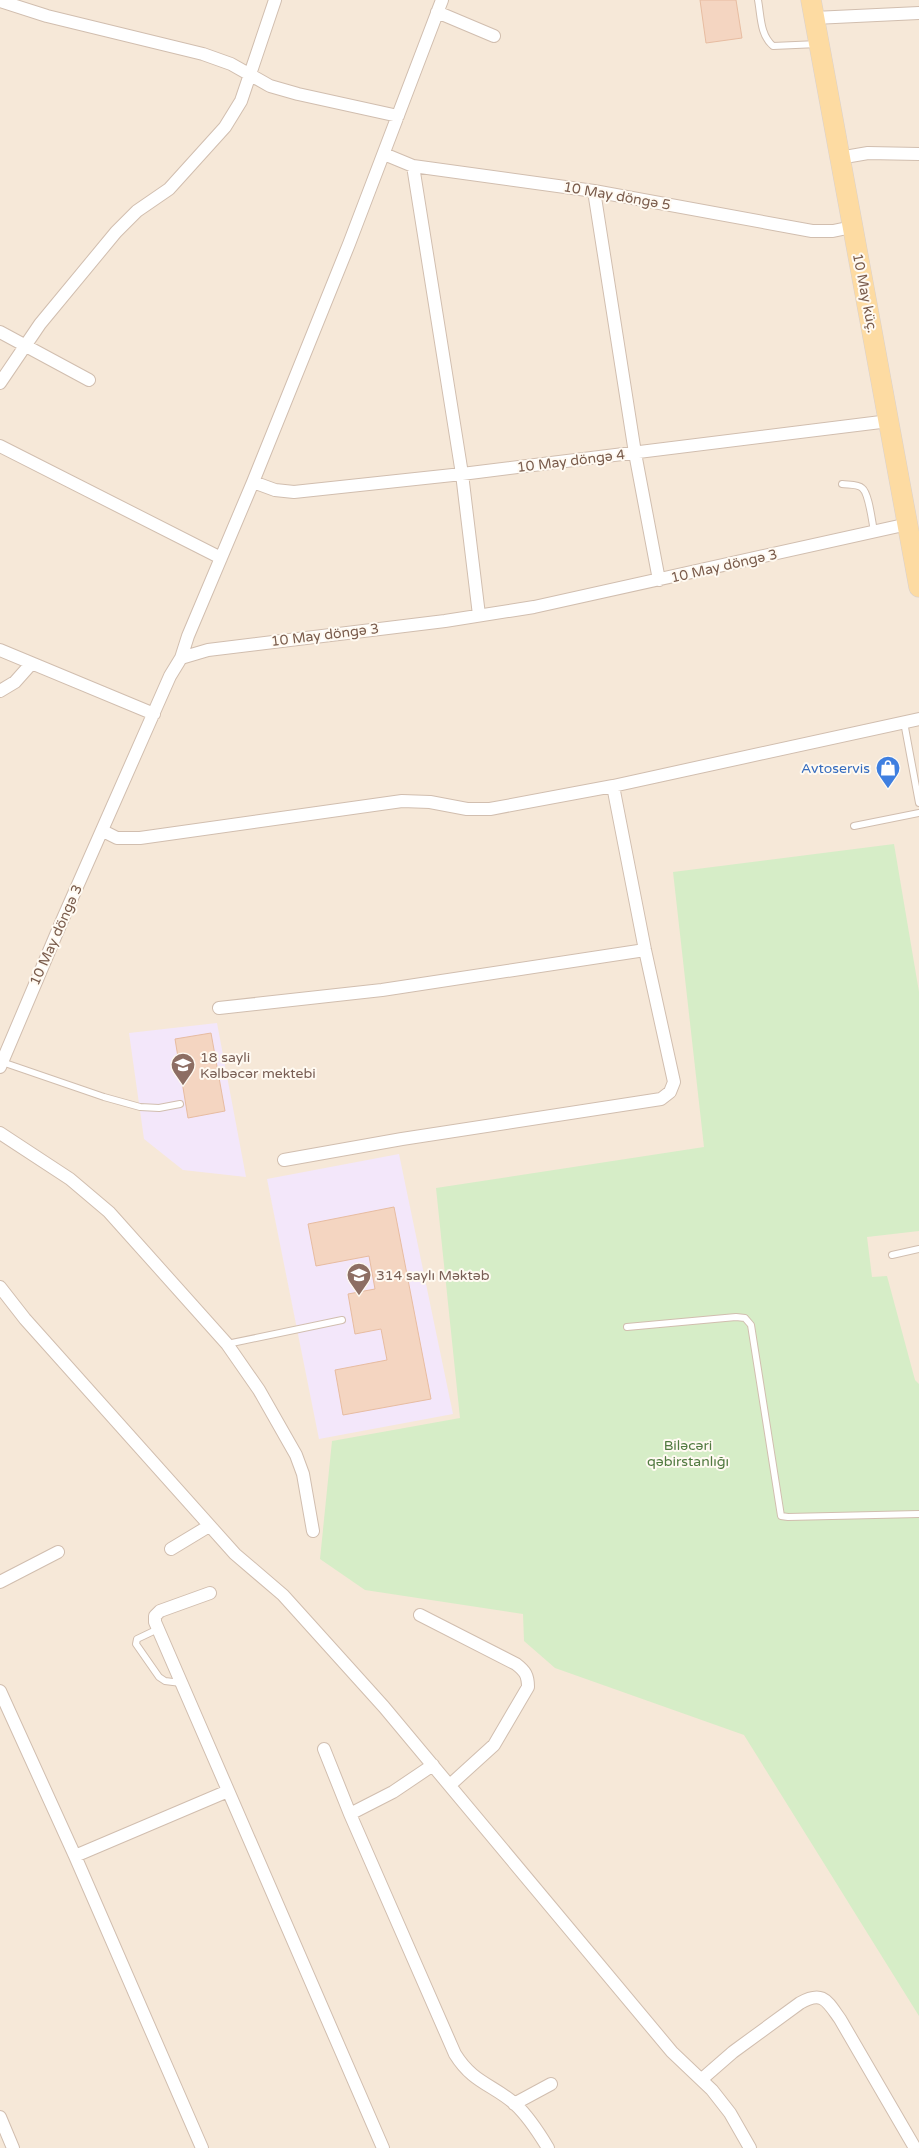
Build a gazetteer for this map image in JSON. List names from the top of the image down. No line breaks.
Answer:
{"streets":{"main road":["10 May küç."],"street":["10 May döngə 5","10 May döngə 4","10 May döngə 3"]},"crossings":[["10 May döngə 5","10 May küç."],["10 May küç.","10 May döngə 4"],["10 May küç.","10 May döngə 3"]],"parks":["Biləcəri qəbirstanlığı"],"places":{"shop":["Avtoservis"],"school or university":["18 sayli Kəlbəcər mektebi","314 saylı Məktəb"]}}
